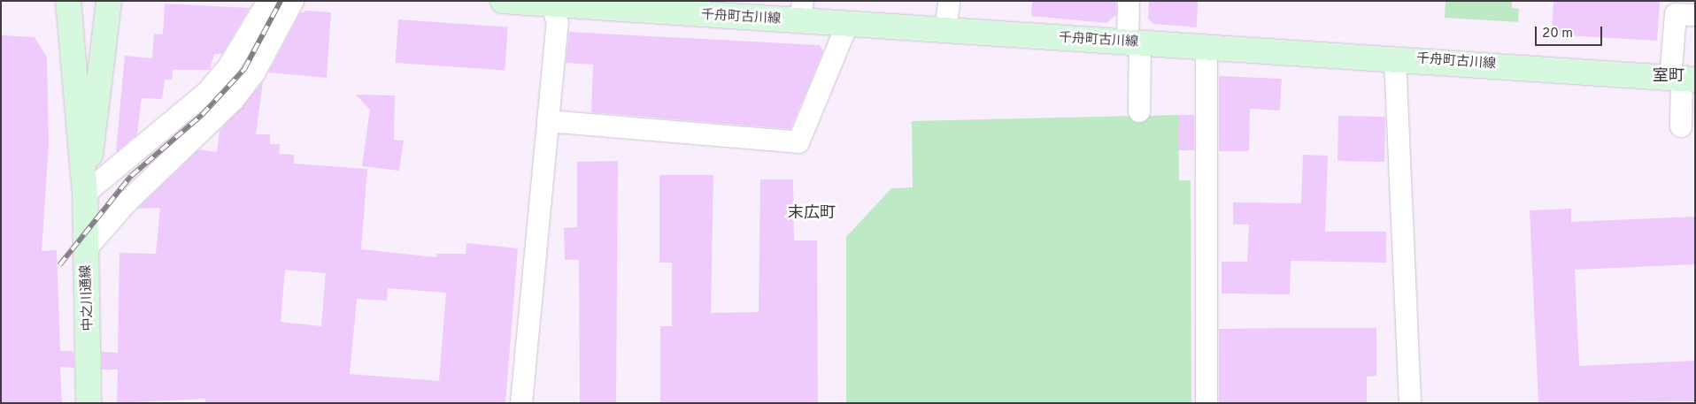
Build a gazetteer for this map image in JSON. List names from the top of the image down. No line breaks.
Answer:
{"streets":{"street":["千舟町古川線","中之川通線"]},"districts":["室町","末広町"],"scale_bar":"20 m"}
